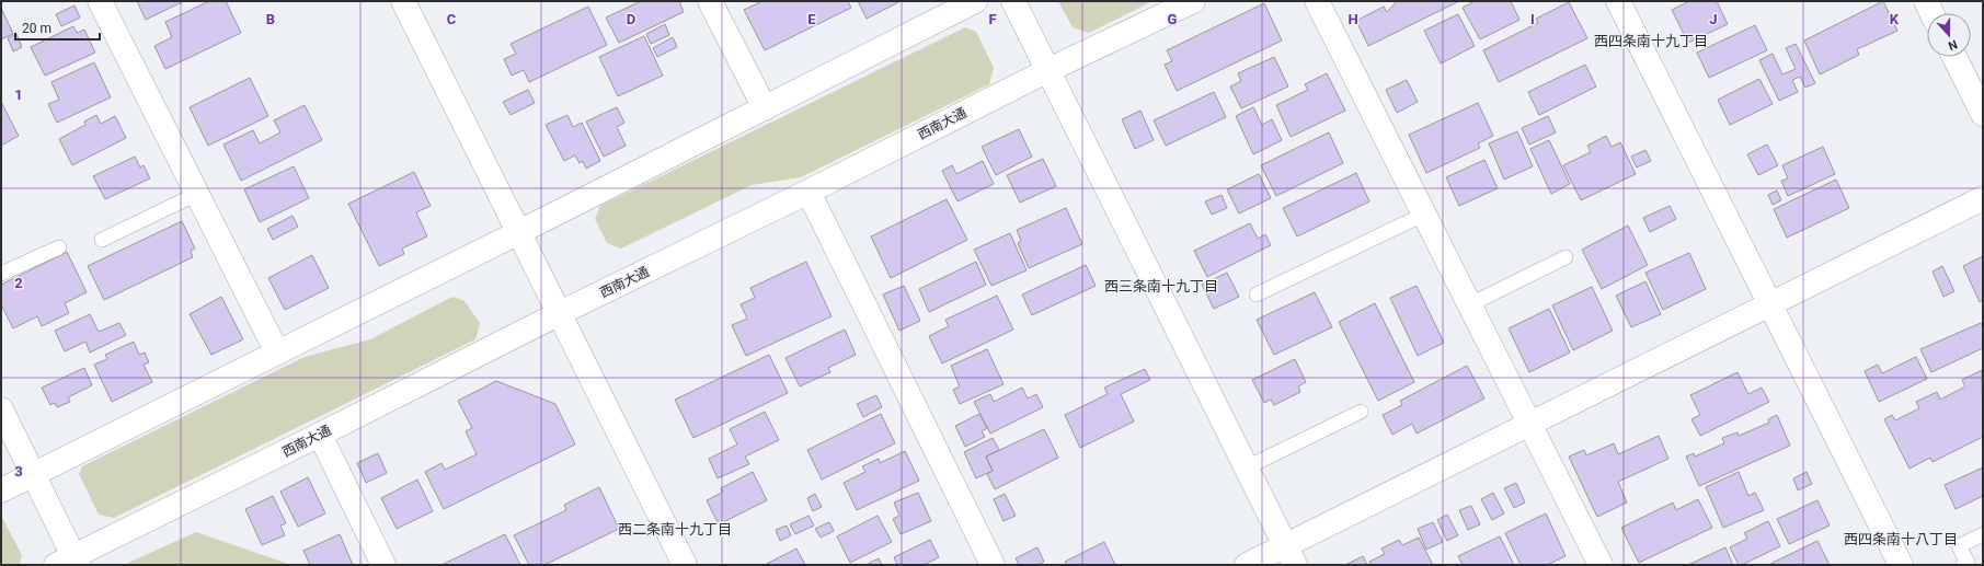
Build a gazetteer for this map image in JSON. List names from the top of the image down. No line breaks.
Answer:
{"streets":{"street":["西南大通"]},"districts":["西四条南十九丁目","西三条南十九丁目","西二条南十九丁目","西四条南十八丁目"],"scale_bar":"20 m","north":"bottom","grid":{"columns":["B","C","D","E","F","G","H","I","J","K"],"rows":["1","2","3"]}}
